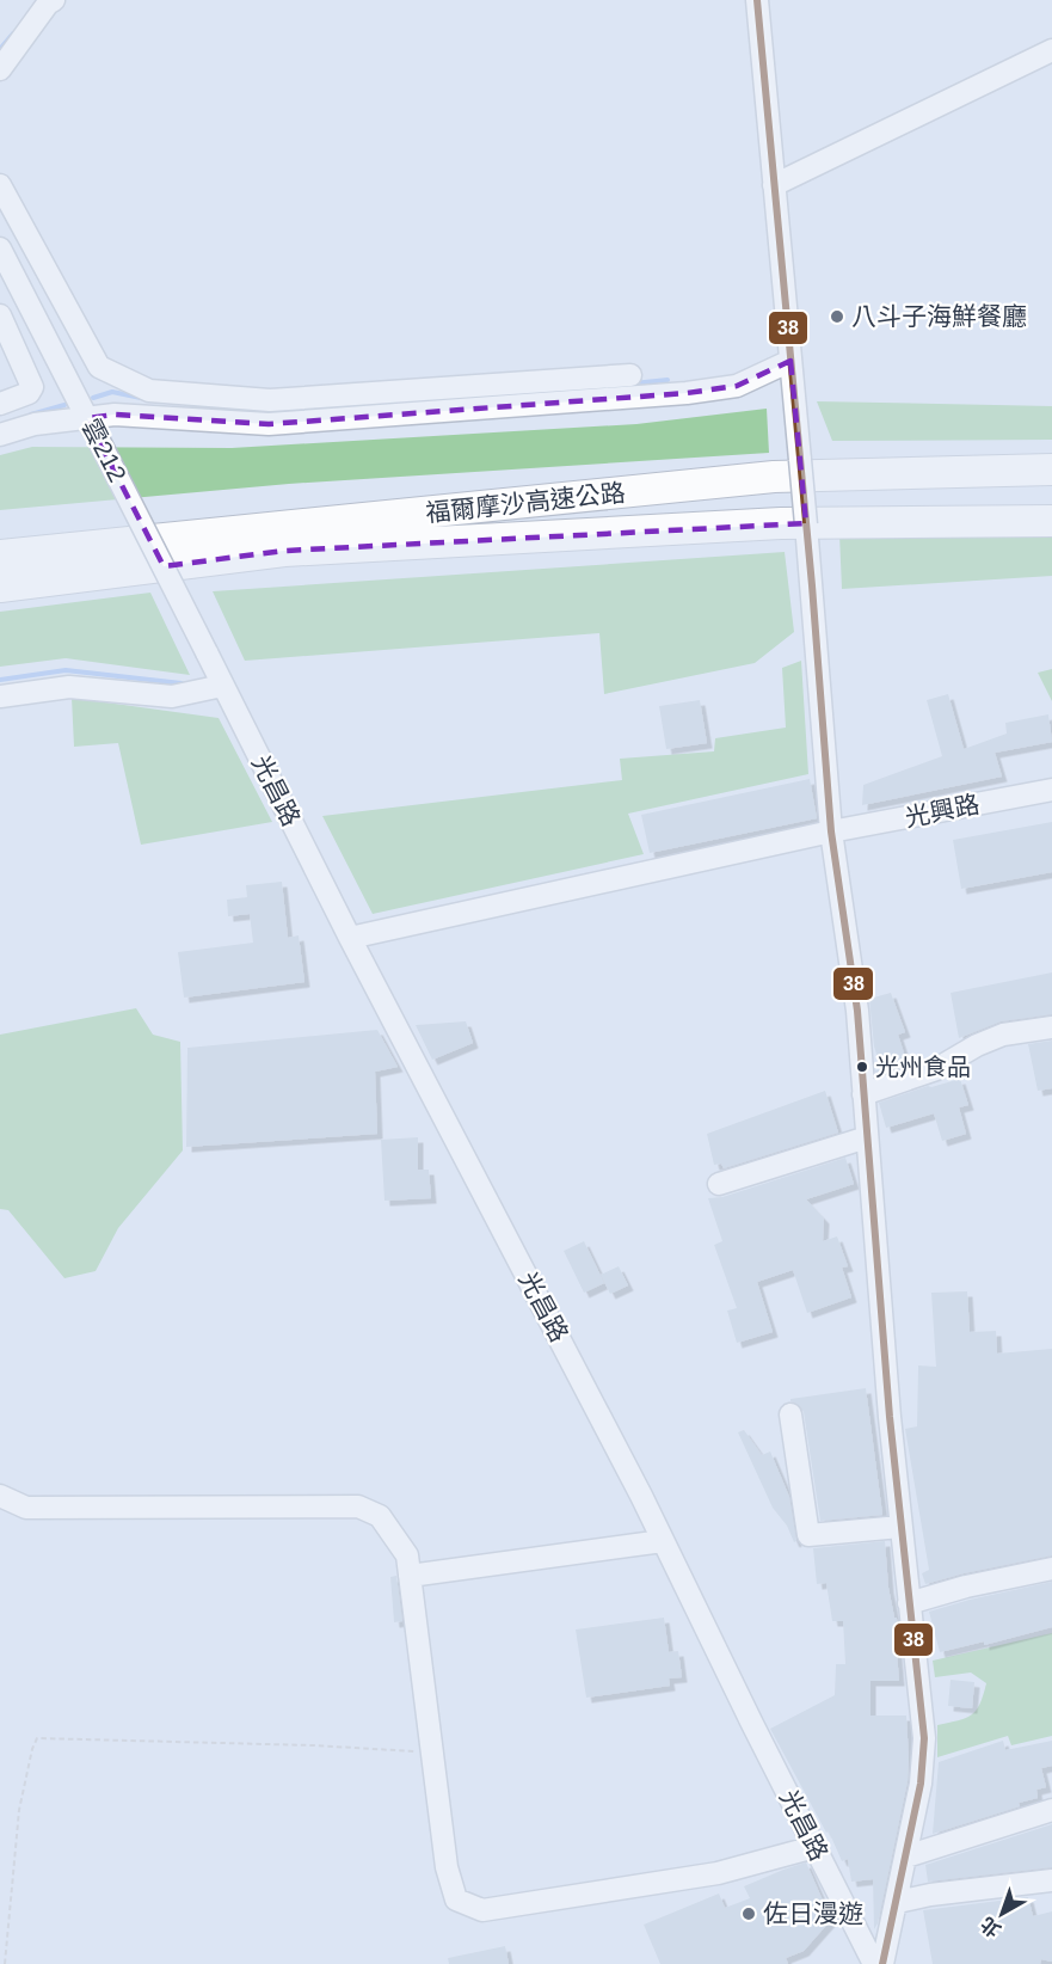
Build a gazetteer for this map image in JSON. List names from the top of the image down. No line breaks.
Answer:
{"streets":{"highway":["福爾摩沙高速公路"],"street":["雲212","光昌路","光興路"]},"crossings":[["雲212","光昌路"],["光昌路","光興路"]],"places":["八斗子海鮮餐廳","光州食品","佐日漫遊"],"lines":["transit line 38"],"north":"bottom left"}
